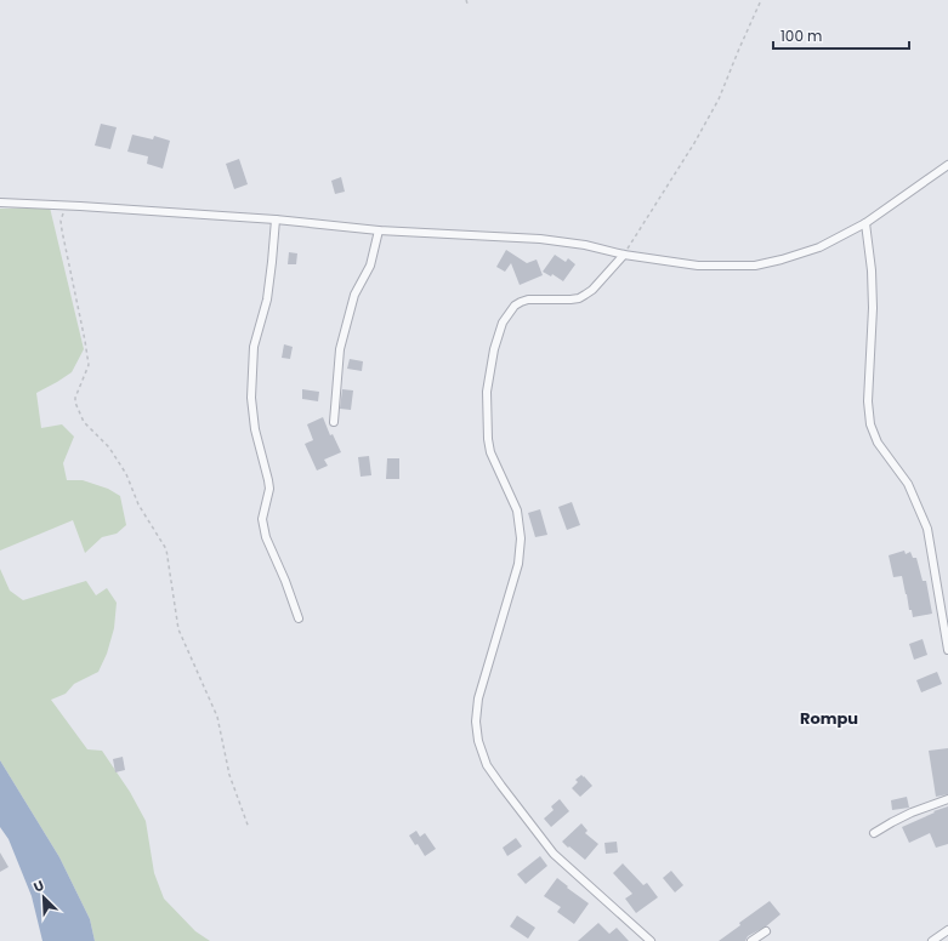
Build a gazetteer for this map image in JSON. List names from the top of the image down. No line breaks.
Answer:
{"districts":["Rompu"],"scale_bar":"100 m","north":"top left"}
